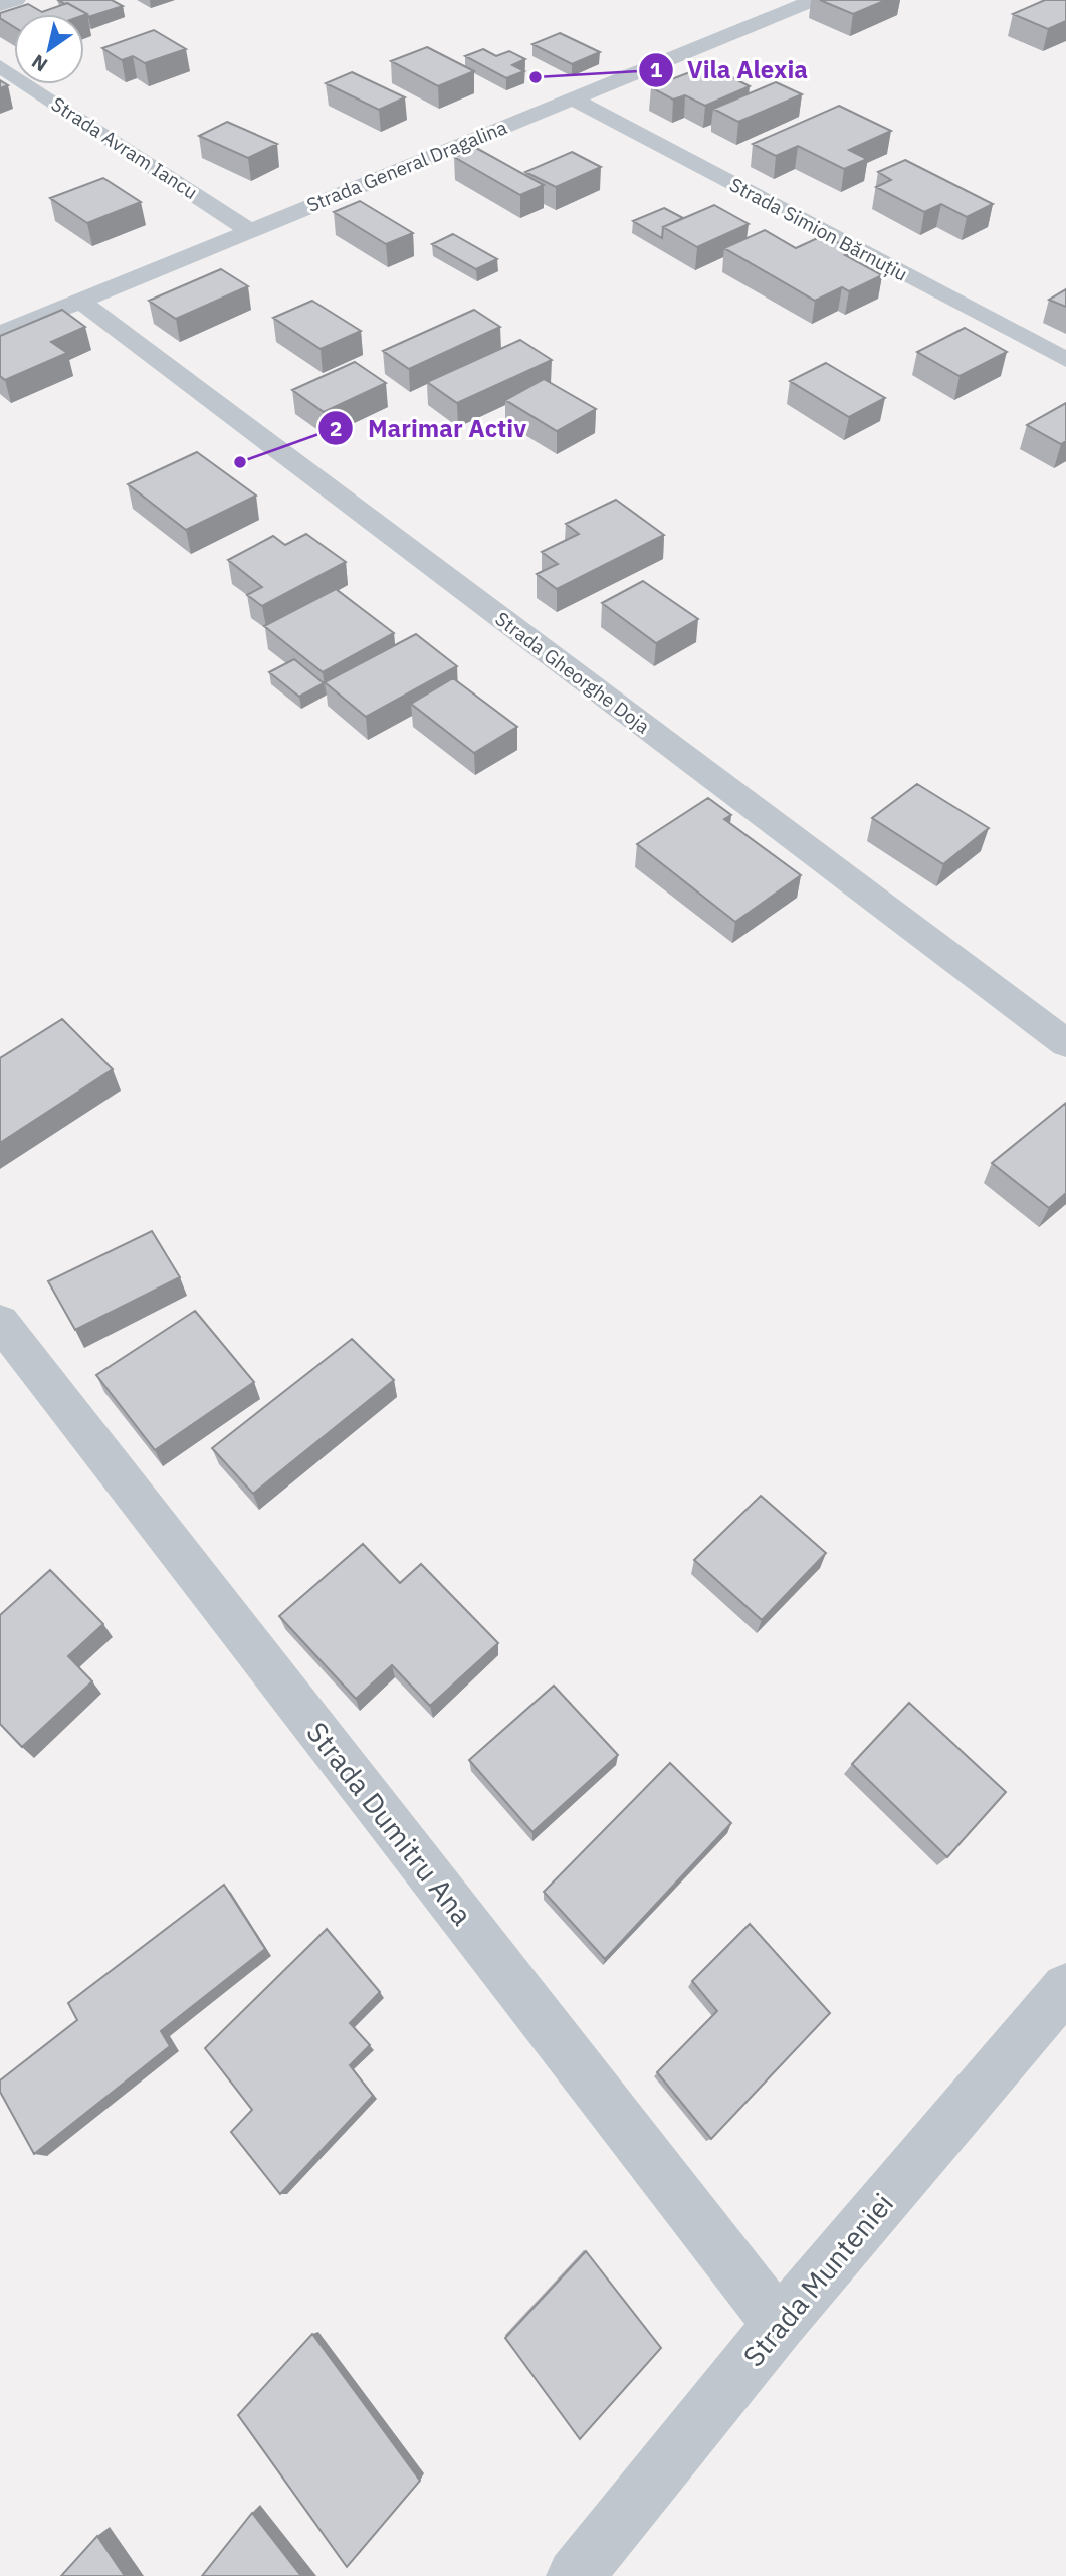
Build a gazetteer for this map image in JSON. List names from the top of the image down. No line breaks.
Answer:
{"streets":{"street":["Strada Avram Iancu","Strada General Dragalina","Strada Simion Bărnuțiu","Strada Gheorghe Doja","Strada Dumitru Ana","Strada Munteniei"]},"crossings":[["Strada Avram Iancu","Strada General Dragalina"],["Strada General Dragalina","Strada Simion Bărnuțiu"],["Strada General Dragalina","Strada Gheorghe Doja"],["Strada Dumitru Ana","Strada Munteniei"]],"places":["Vila Alexia","Marimar Activ"],"north":"bottom left"}
